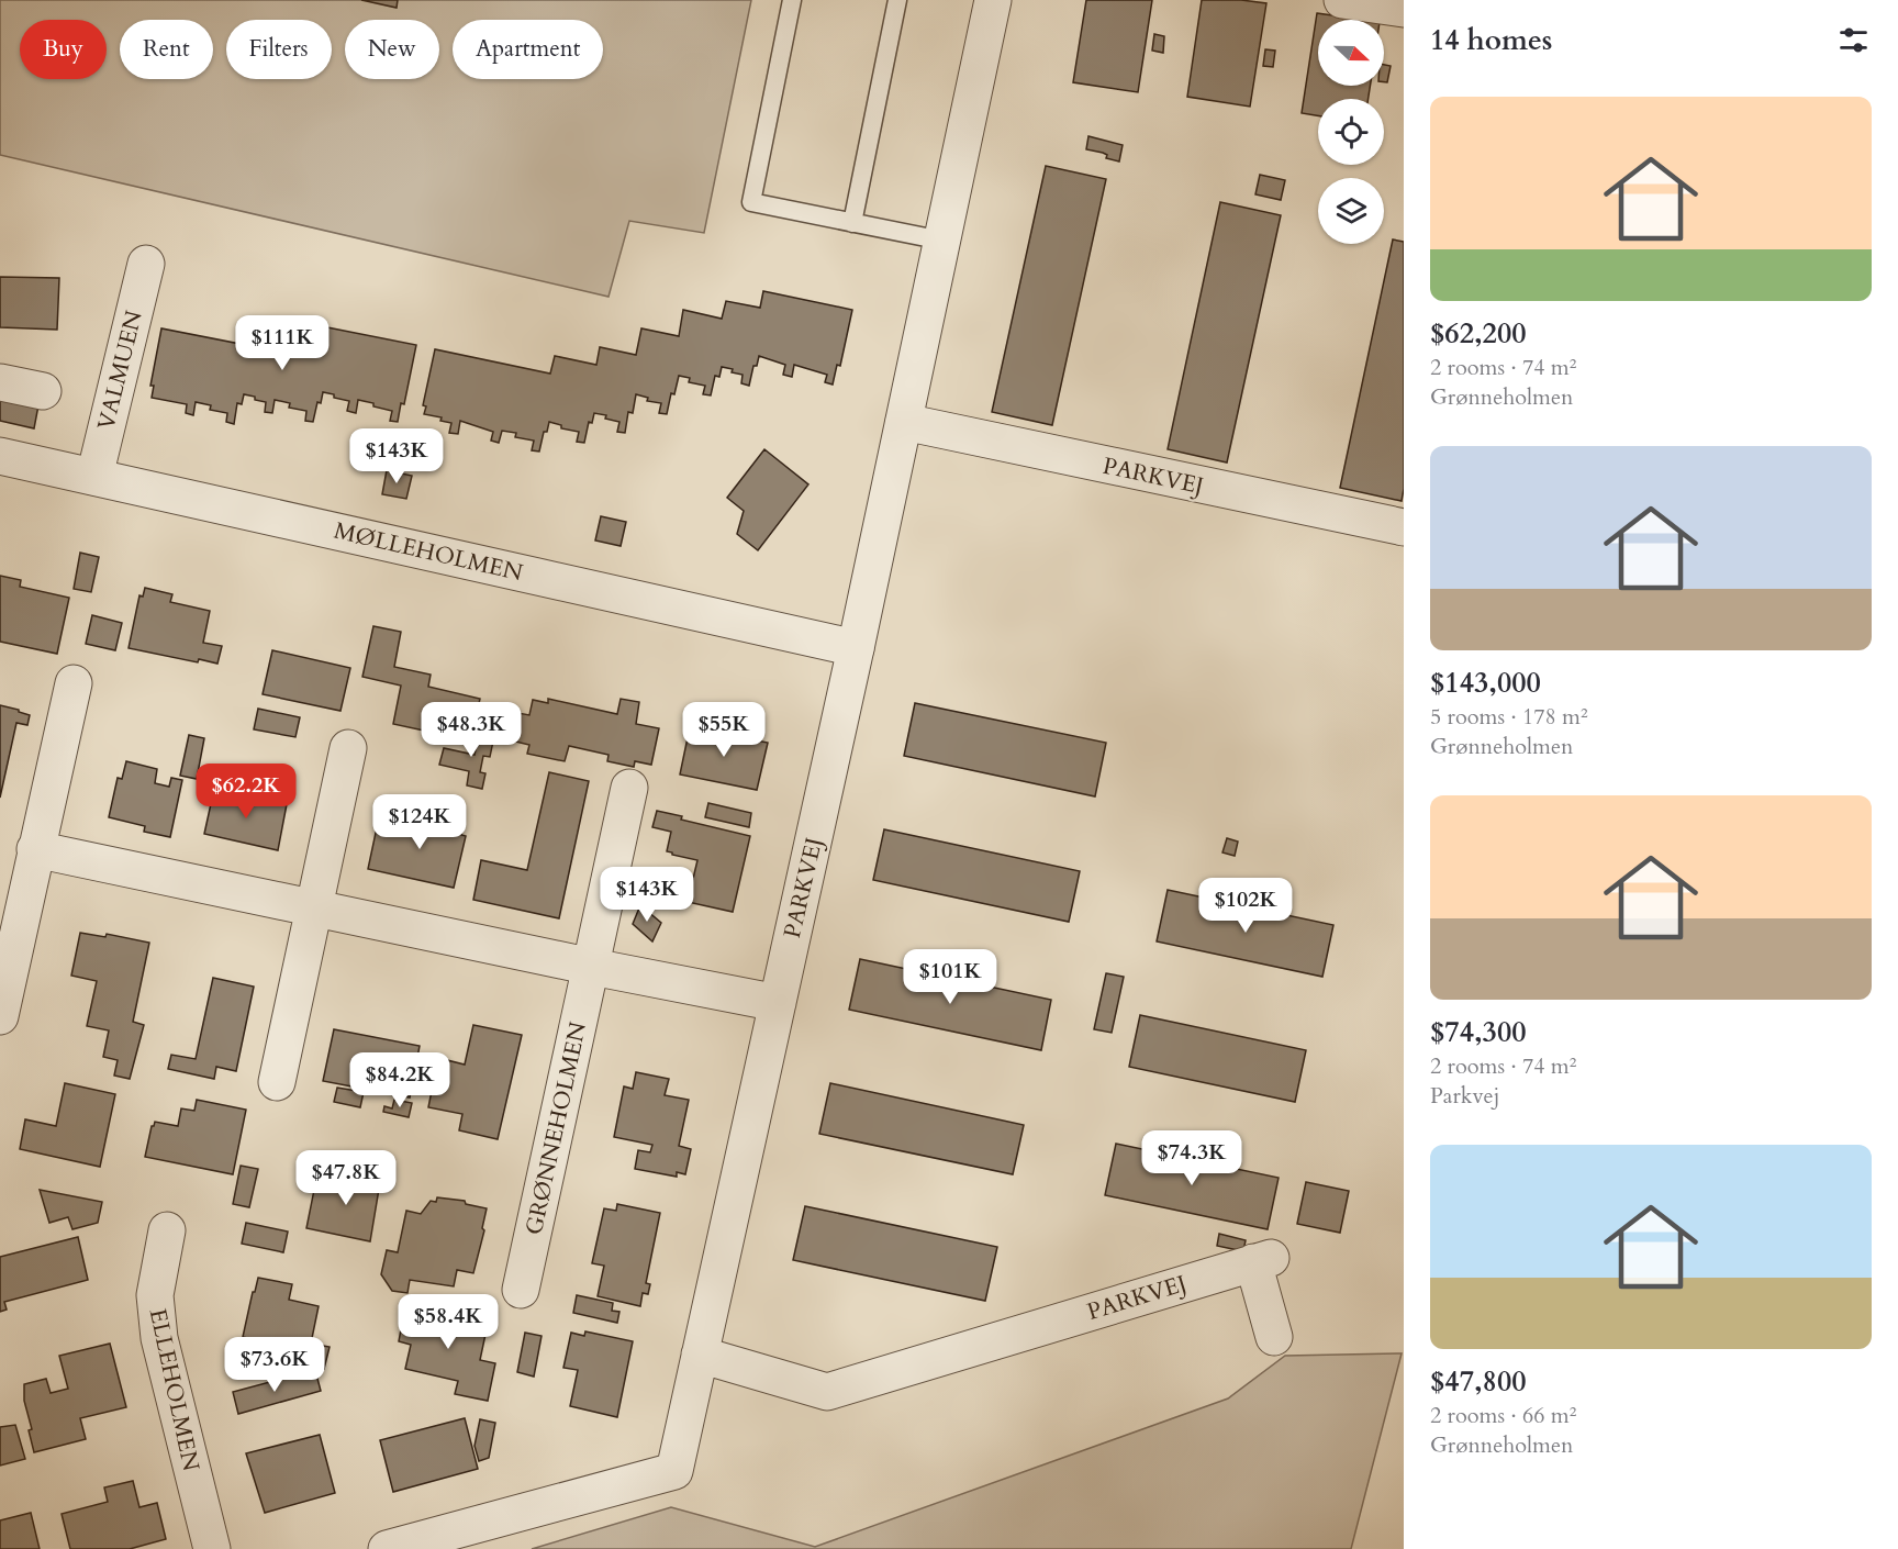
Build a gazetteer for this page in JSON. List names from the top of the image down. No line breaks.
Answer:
{"streets":{"street":["VALMUEN","PARKVEJ","MØLLEHOLMEN","GRØNNEHOLMEN","ELLEHOLMEN"]},"crossings":[["VALMUEN","MØLLEHOLMEN"],["PARKVEJ","MØLLEHOLMEN"]],"north":"right","page":{"heading":"14 homes","chip":["Buy","Rent","Filters","New","Apartment"],"list":[{"name":"$62,200","note":"2 rooms · 74 m² · Grønneholmen"},{"name":"$143,000","note":"5 rooms · 178 m² · Grønneholmen"},{"name":"$74,300","note":"2 rooms · 74 m² · Parkvej"},{"name":"$47,800","note":"2 rooms · 66 m² · Grønneholmen"}],"price":["$111K","$143K","$48.3K","$55K","$62.2K","$124K","$143K","$102K","$101K","$84.2K","$74.3K","$47.8K","$58.4K","$73.6K"]}}
